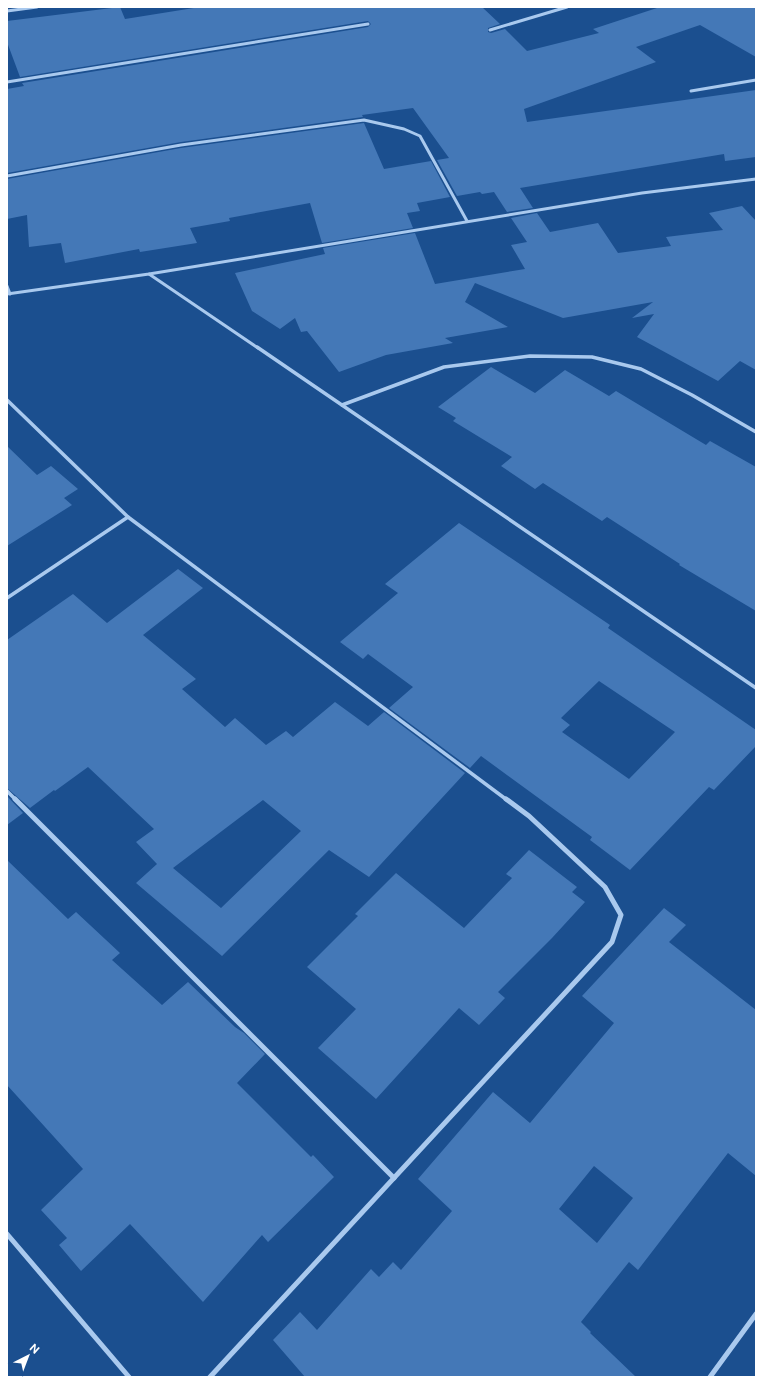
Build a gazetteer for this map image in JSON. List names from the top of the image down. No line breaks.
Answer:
{"north":"top right"}
